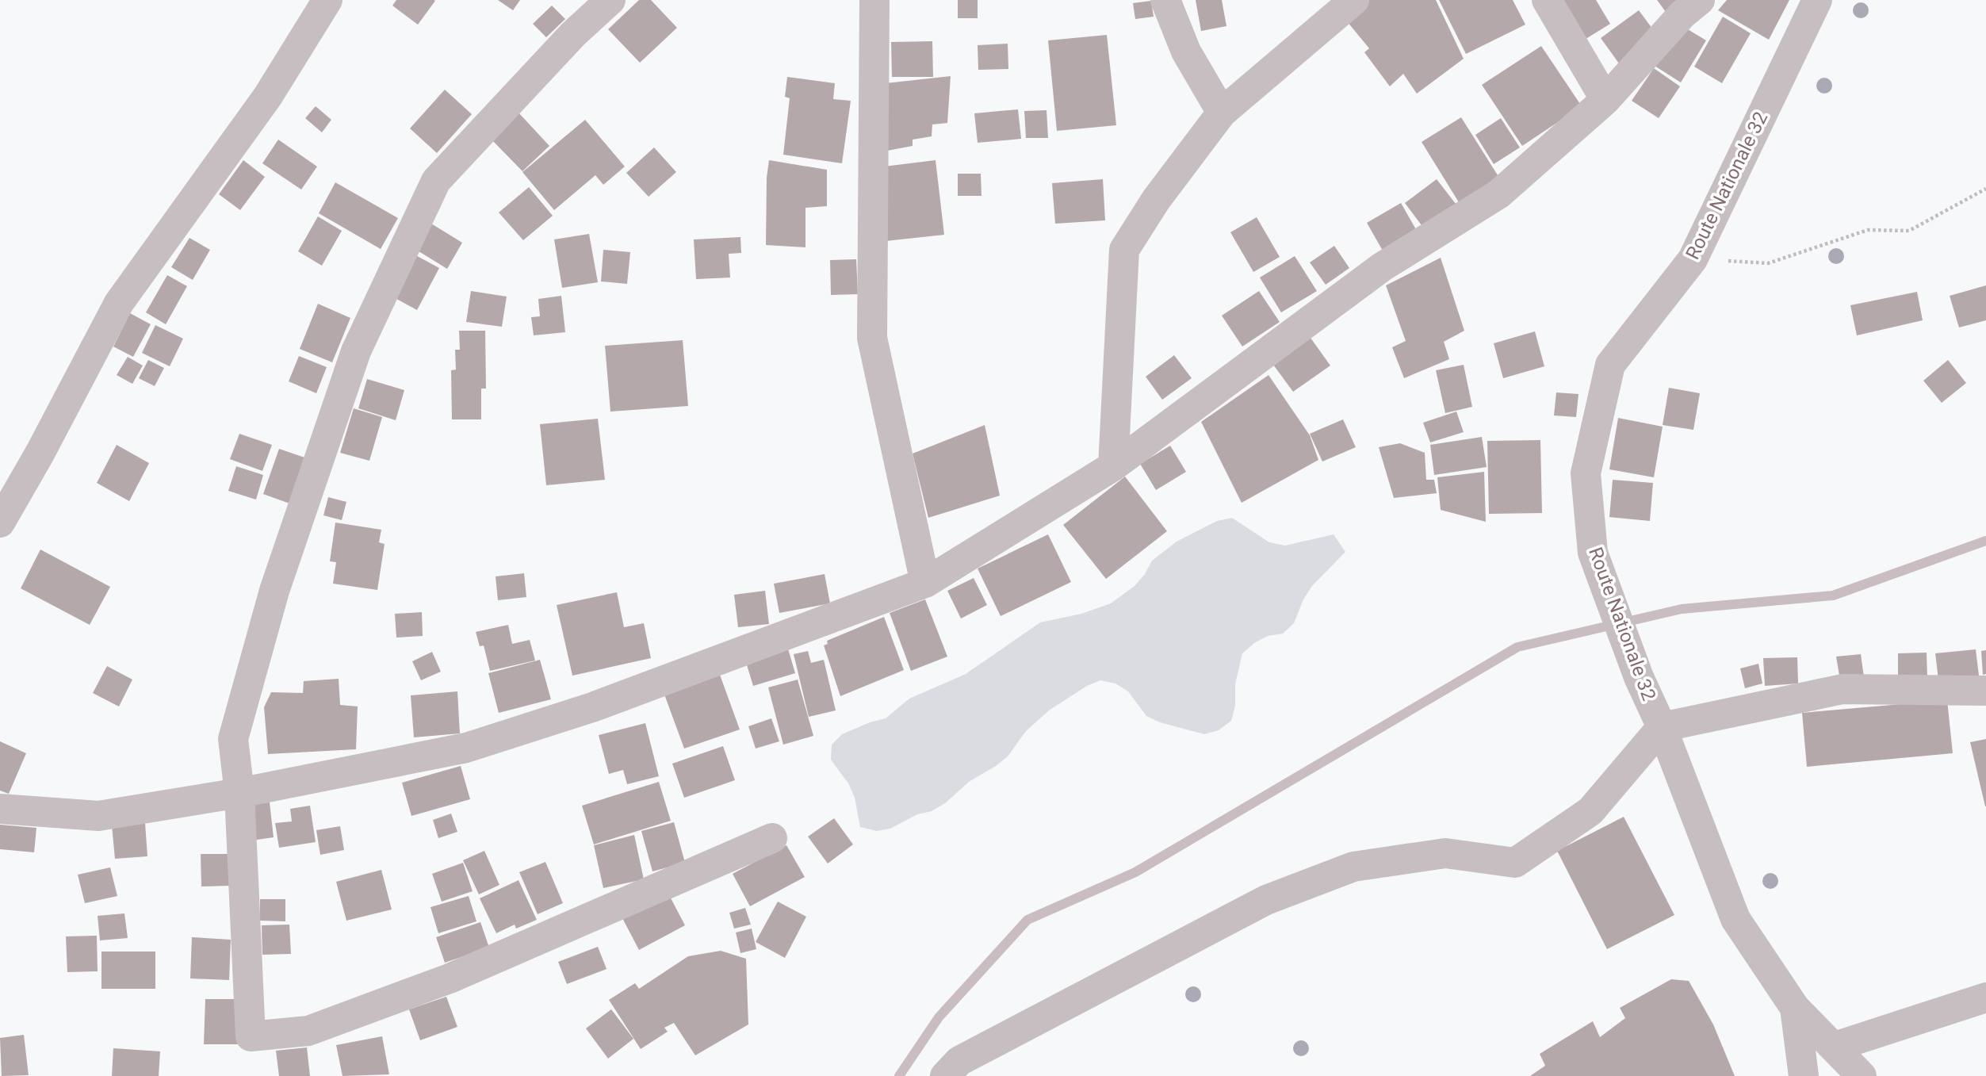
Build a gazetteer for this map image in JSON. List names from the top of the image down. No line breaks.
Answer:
{"streets":{"street":["Route Nationale 32"]}}
